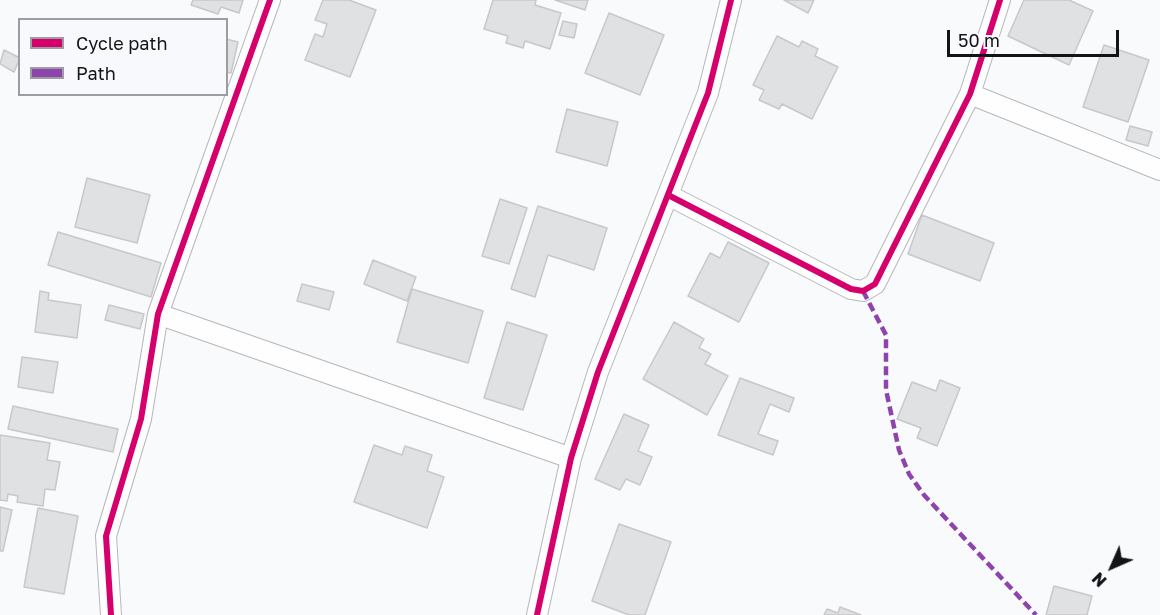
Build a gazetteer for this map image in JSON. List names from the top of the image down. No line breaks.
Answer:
{"legend":["Cycle path","Path"],"scale_bar":"50 m","north":"bottom left"}
